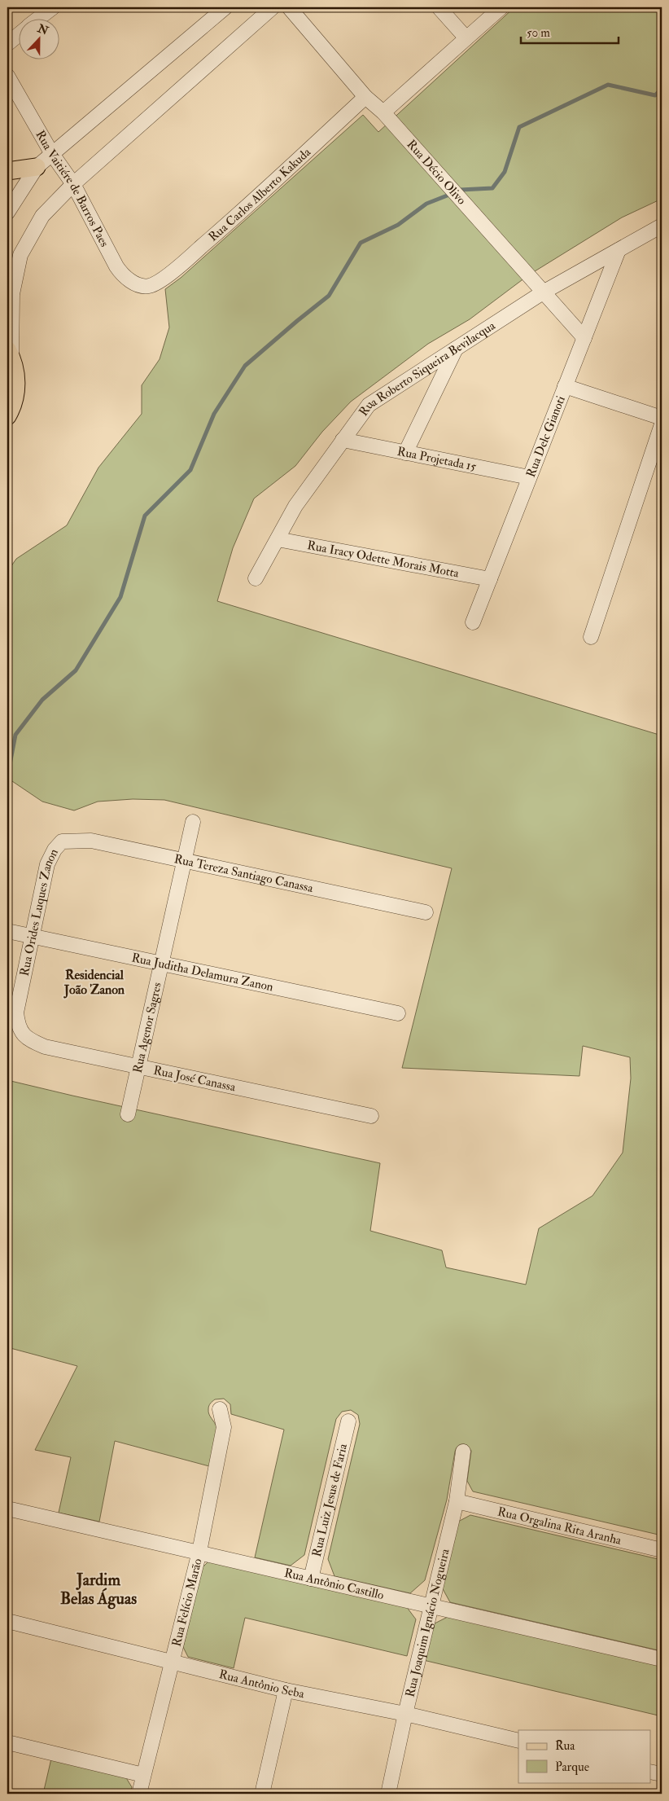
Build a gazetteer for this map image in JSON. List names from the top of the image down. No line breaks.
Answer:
{"streets":{"street":["Rua Décio Olivo","Rua Vaitiére de Barros Paes","Rua Carlos Alberto Kakuda","Rua Roberto Siqueira Bevilacqua","Rua Delc Gianoti","Rua Projetada 15","Rua Iracy Odette Morais Motta","Rua Tereza Santiago Canassa","Rua Orides Luques Zanon","Rua Juditha Delamura Zanon","Rua Agenor Sagres","Rua José Canassa","Rua Luiz Jesus de Faria","Rua Orgalina Rita Aranha","Rua Antônio Castillo","Rua Felício Marão","Rua Joaquim Ignácio Nogueira","Rua Antônio Seba"]},"crossings":[["Rua Décio Olivo","Rua Carlos Alberto Kakuda"],["Rua Décio Olivo","Rua Roberto Siqueira Bevilacqua"],["Rua Décio Olivo","Rua Delc Gianoti"],["Rua Vaitiére de Barros Paes","Rua Carlos Alberto Kakuda"],["Rua Roberto Siqueira Bevilacqua","Rua Delc Gianoti"],["Rua Roberto Siqueira Bevilacqua","Rua Projetada 15"],["Rua Roberto Siqueira Bevilacqua","Rua Iracy Odette Morais Motta"],["Rua Delc Gianoti","Rua Projetada 15"],["Rua Delc Gianoti","Rua Iracy Odette Morais Motta"],["Rua Tereza Santiago Canassa","Rua Orides Luques Zanon"],["Rua Tereza Santiago Canassa","Rua Agenor Sagres"],["Rua Orides Luques Zanon","Rua Juditha Delamura Zanon"],["Rua Orides Luques Zanon","Rua José Canassa"],["Rua Juditha Delamura Zanon","Rua Agenor Sagres"],["Rua Agenor Sagres","Rua José Canassa"],["Rua Luiz Jesus de Faria","Rua Antônio Castillo"],["Rua Orgalina Rita Aranha","Rua Joaquim Ignácio Nogueira"],["Rua Antônio Castillo","Rua Felício Marão"],["Rua Antônio Castillo","Rua Joaquim Ignácio Nogueira"],["Rua Felício Marão","Rua Antônio Seba"],["Rua Joaquim Ignácio Nogueira","Rua Antônio Seba"]],"districts":["Residencial João Zanon","Jardim Belas Águas"],"legend":["Rua","Parque"],"scale_bar":"50 m","north":"top"}
